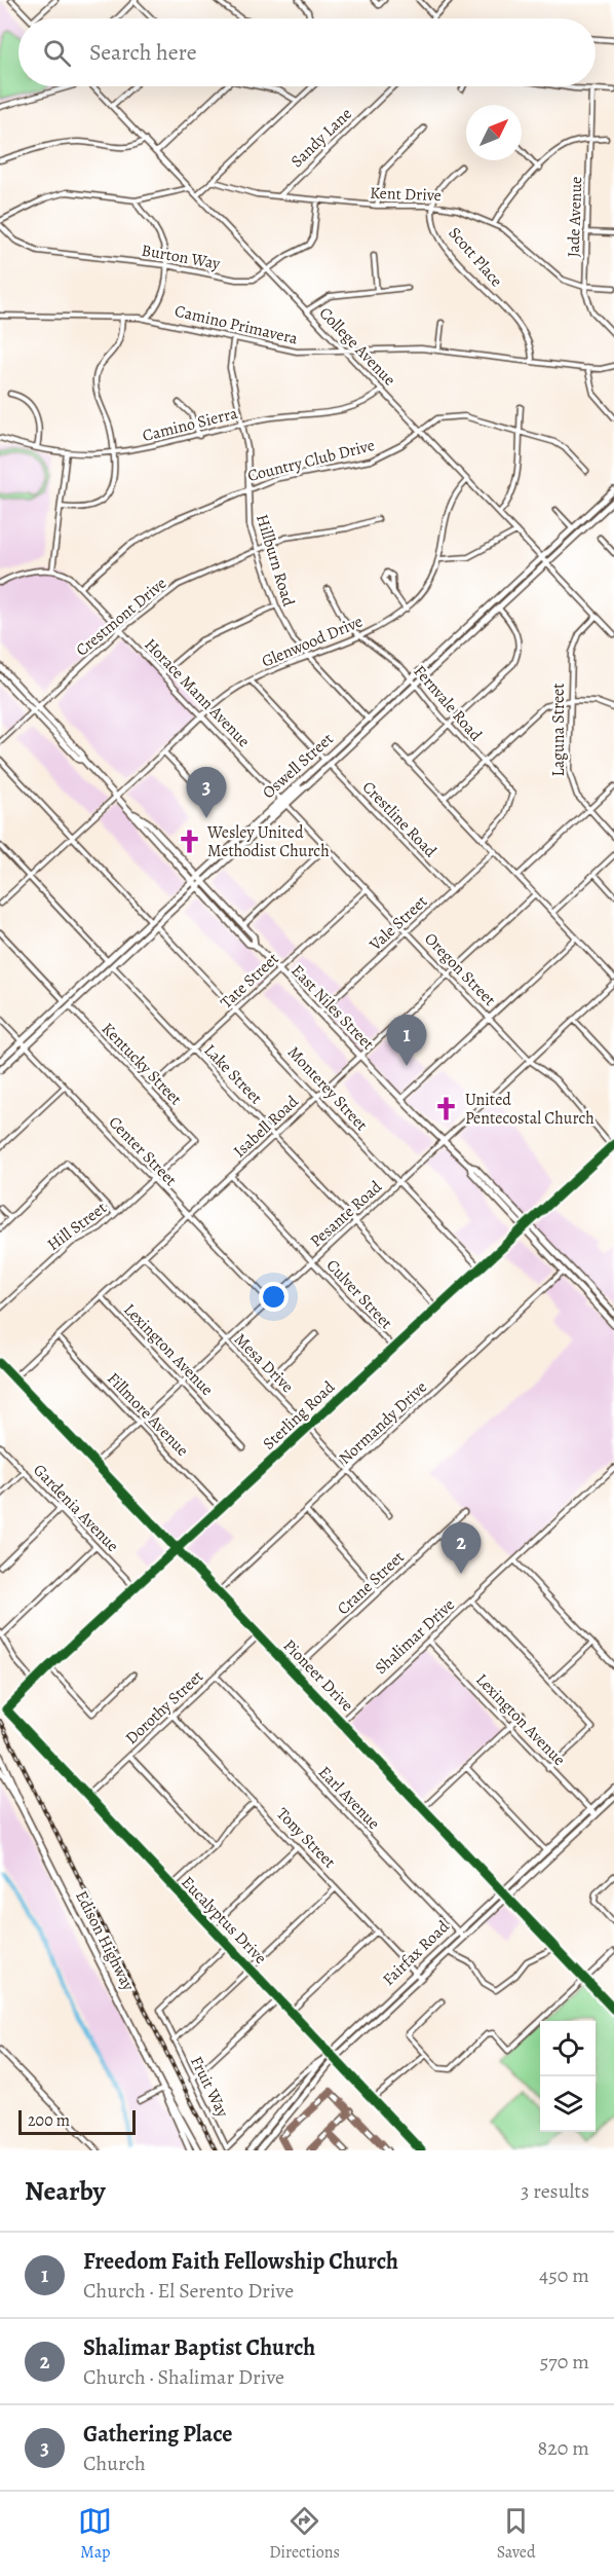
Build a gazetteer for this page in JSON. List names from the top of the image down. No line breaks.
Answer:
{"streets":{"main road":["Oswell Street","East Niles Street","Edison Highway","Fairfax Road"],"street":["Sandy Lane","Kent Drive","Jade Avenue","Burton Way","Scott Place","Camino Primavera","College Avenue","Camino Sierra","Country Club Drive","Hillburn Road","Crestmont Drive","Glenwood Drive","Horace Mann Avenue","Fernvale Road","Laguna Street","Crestline Road","Vale Street","Oregon Street","Tate Street","Kentucky Street","Lake Street","Monterey Street","Isabell Road","Center Street","Pesante Road","Hill Street","Culver Street","Lexington Avenue","Mesa Drive","Fillmore Avenue","Sterling Road","Normandy Drive","Gardenia Avenue","Crane Street","Shalimar Drive","Pioneer Drive","Dorothy Street","Earl Avenue","Tony Street","Eucalyptus Drive","Fruit Way"]},"crossings":[["Sandy Lane","Kent Drive"],["Kent Drive","Jade Avenue"],["Kent Drive","Burton Way"],["Kent Drive","Scott Place"],["Burton Way","College Avenue"],["Scott Place","Camino Primavera"],["Camino Primavera","College Avenue"],["Camino Primavera","Hillburn Road"],["College Avenue","Camino Sierra"],["College Avenue","Country Club Drive"],["College Avenue","Glenwood Drive"],["College Avenue","Laguna Street"],["College Avenue","Oswell Street"],["Camino Sierra","Hillburn Road"],["Country Club Drive","Hillburn Road"],["Country Club Drive","Horace Mann Avenue"],["Hillburn Road","Crestmont Drive"],["Hillburn Road","Glenwood Drive"],["Hillburn Road","Oswell Street"],["Crestmont Drive","Horace Mann Avenue"],["Crestmont Drive","East Niles Street"],["Glenwood Drive","Horace Mann Avenue"],["Glenwood Drive","Fernvale Road"],["Glenwood Drive","East Niles Street"],["Horace Mann Avenue","Oswell Street"],["Fernvale Road","Oswell Street"],["Oswell Street","Crestline Road"],["Oswell Street","Oregon Street"],["Oswell Street","East Niles Street"],["Oswell Street","Kentucky Street"],["Oswell Street","Lake Street"],["Oswell Street","Monterey Street"],["Oswell Street","Center Street"],["Crestline Road","Vale Street"],["Vale Street","Oregon Street"],["Vale Street","East Niles Street"],["Oregon Street","Tate Street"],["Oregon Street","Isabell Road"],["Oregon Street","Pesante Road"],["Oregon Street","Sterling Road"],["Tate Street","East Niles Street"],["Tate Street","Kentucky Street"],["Tate Street","Lake Street"],["Tate Street","Monterey Street"],["East Niles Street","Isabell Road"],["East Niles Street","Pesante Road"],["East Niles Street","Sterling Road"],["East Niles Street","Normandy Drive"],["Kentucky Street","Hill Street"],["Lake Street","Isabell Road"],["Lake Street","Pesante Road"],["Lake Street","Sterling Road"],["Monterey Street","Isabell Road"],["Monterey Street","Pesante Road"],["Monterey Street","Sterling Road"],["Isabell Road","Center Street"],["Isabell Road","Culver Street"],["Isabell Road","Lexington Avenue"],["Isabell Road","Mesa Drive"],["Isabell Road","Fillmore Avenue"],["Isabell Road","Pioneer Drive"],["Center Street","Pesante Road"],["Center Street","Hill Street"],["Pesante Road","Culver Street"],["Pesante Road","Lexington Avenue"],["Pesante Road","Mesa Drive"],["Pesante Road","Fillmore Avenue"],["Pesante Road","Pioneer Drive"],["Culver Street","Sterling Road"],["Lexington Avenue","Shalimar Drive"],["Lexington Avenue","Fairfax Road"],["Mesa Drive","Sterling Road"],["Mesa Drive","Normandy Drive"],["Fillmore Avenue","Sterling Road"],["Sterling Road","Gardenia Avenue"],["Sterling Road","Pioneer Drive"],["Sterling Road","Eucalyptus Drive"],["Normandy Drive","Pioneer Drive"],["Crane Street","Pioneer Drive"],["Shalimar Drive","Pioneer Drive"],["Pioneer Drive","Dorothy Street"],["Pioneer Drive","Fairfax Road"],["Dorothy Street","Earl Avenue"],["Dorothy Street","Tony Street"],["Dorothy Street","Eucalyptus Drive"],["Earl Avenue","Fairfax Road"],["Tony Street","Fairfax Road"],["Eucalyptus Drive","Fairfax Road"],["Eucalyptus Drive","Fruit Way"],["Fairfax Road","Fruit Way"]],"places":{"church":["Wesley United Methodist Church","United Pentecostal Church"]},"scale_bar":"200 m","north":"top right","page":{"search":"Search here","pins":["3","1","2"],"scale":"200 m","heading":["Nearby","3 results"],"list":[{"mark":"1","name":"Freedom Faith Fellowship Church","note":"Church · El Serento Drive","value":"450 m"},{"mark":"2","name":"Shalimar Baptist Church","note":"Church · Shalimar Drive","value":"570 m"},{"mark":"3","name":"Gathering Place","note":"Church","value":"820 m"}],"nav":["Map","Directions","Saved"]}}
